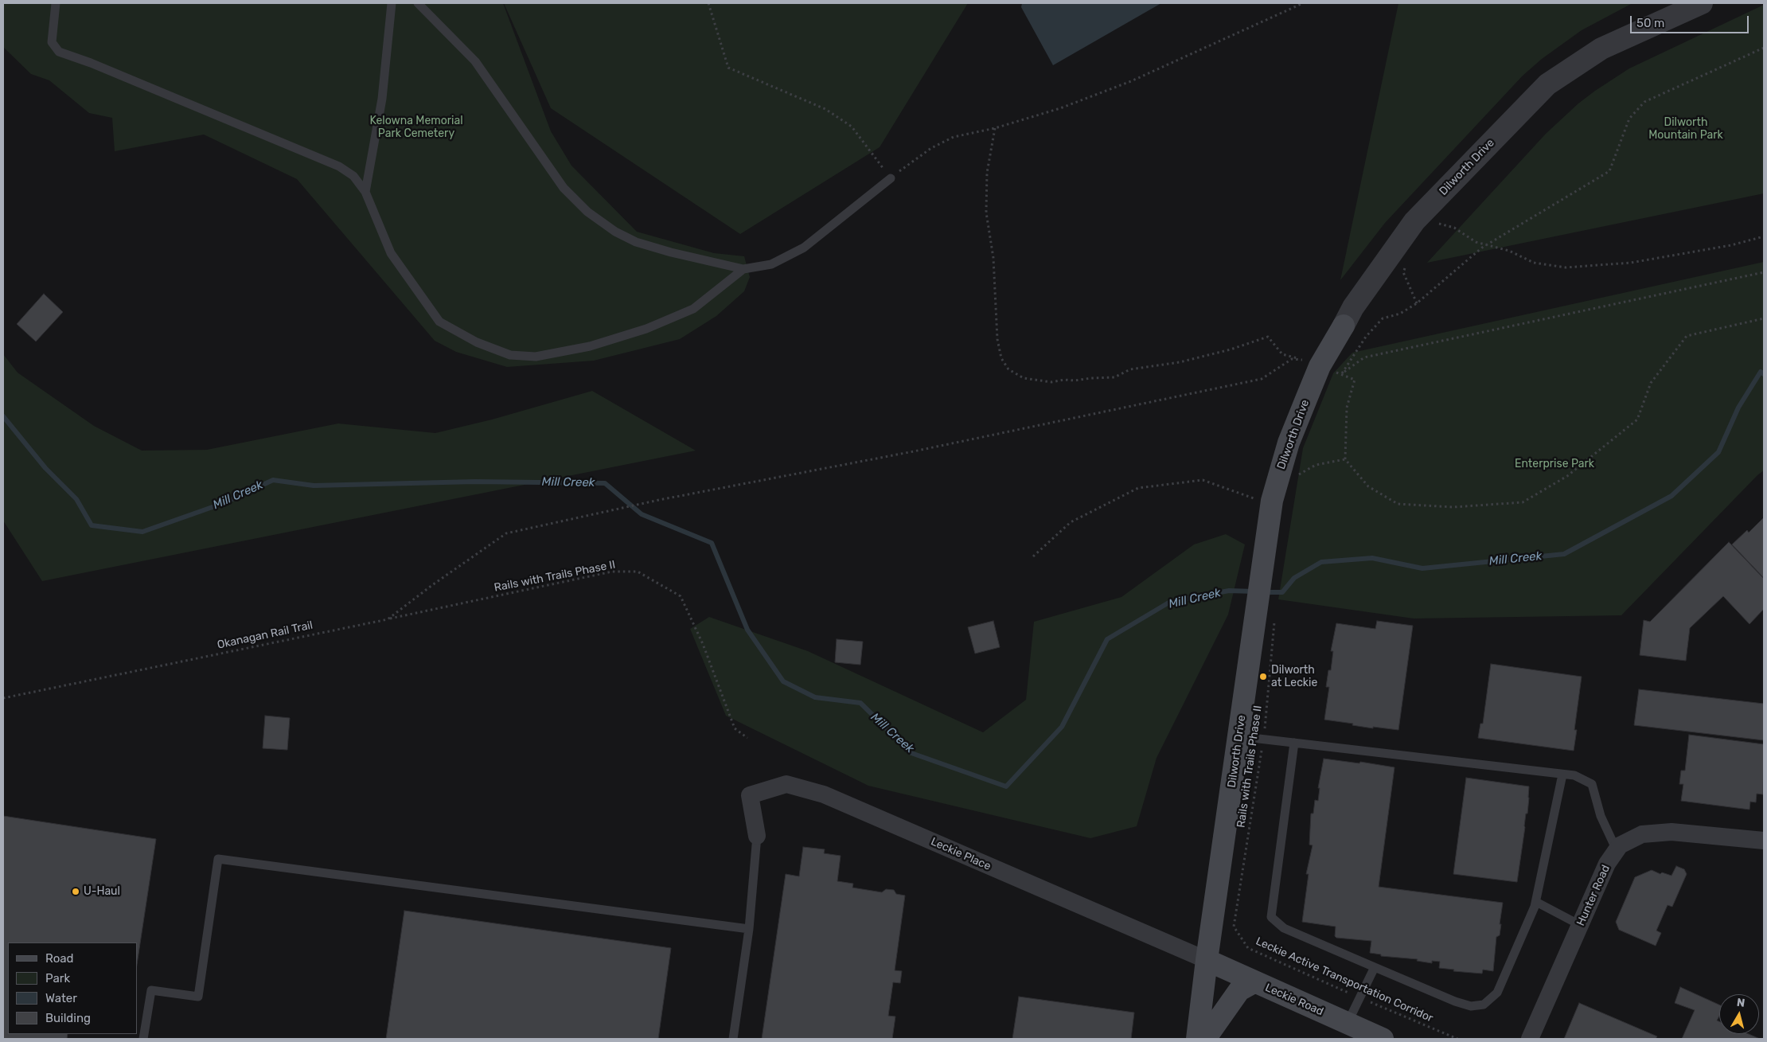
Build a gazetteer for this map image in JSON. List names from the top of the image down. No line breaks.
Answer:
{"streets":{"main road":["Dilworth Drive","Leckie Road"],"street":["Leckie Place","Hunter Road"],"path":["Rails with Trails Phase II","Okanagan Rail Trail","Leckie Active Transportation Corridor"]},"crossings":[["Dilworth Drive","Leckie Place"],["Dilworth Drive","Leckie Road"],["Rails with Trails Phase II","Okanagan Rail Trail"],["Rails with Trails Phase II","Leckie Active Transportation Corridor"],["Leckie Place","Leckie Road"]],"water":["Mill Creek"],"parks":["Kelowna Memorial Park Cemetery","Dilworth Mountain Park","Enterprise Park"],"places":["Dilworth at Leckie","U-Haul"],"legend":["Road","Park","Water","Building"],"scale_bar":"50 m","north":"top"}
